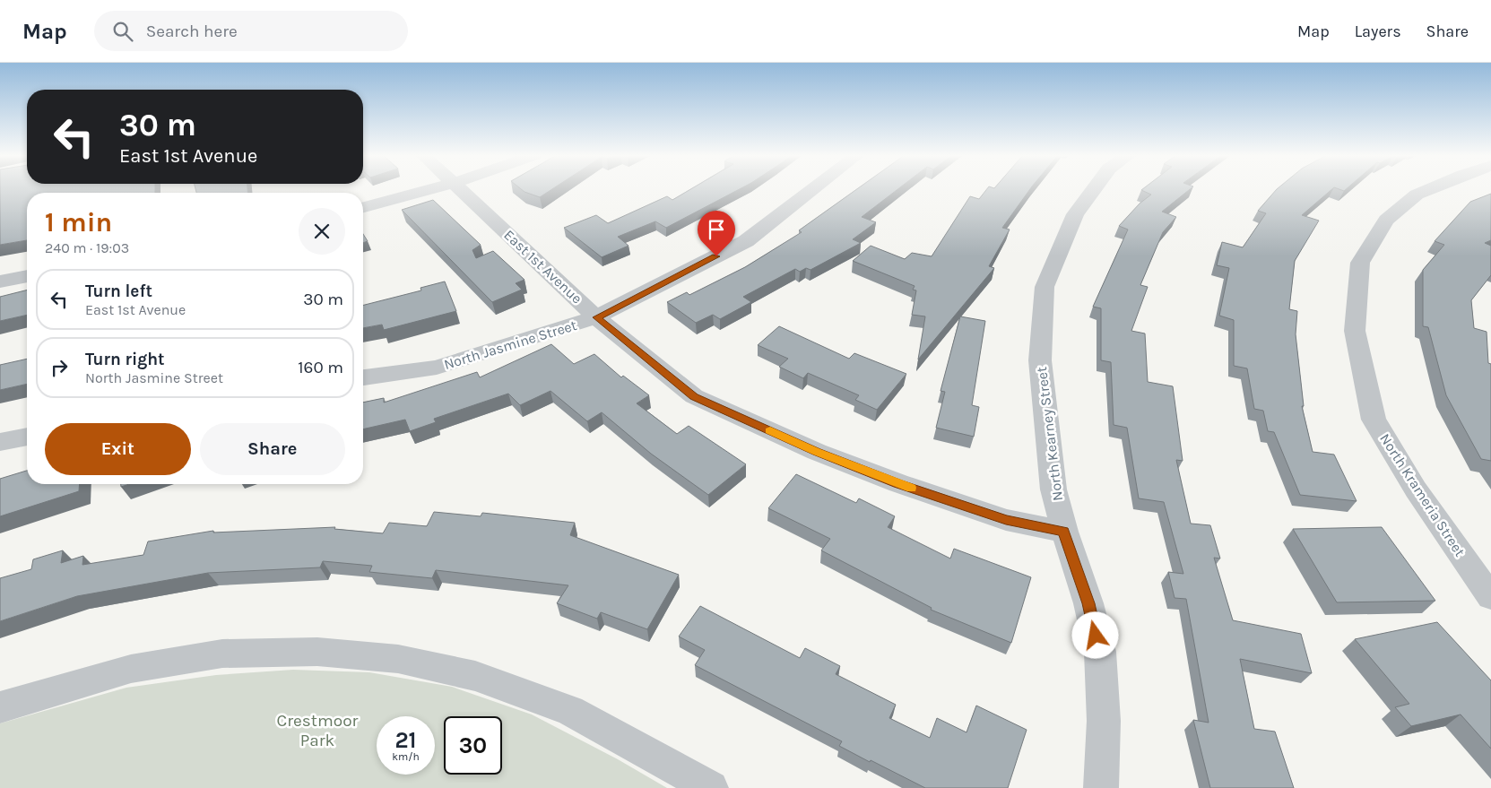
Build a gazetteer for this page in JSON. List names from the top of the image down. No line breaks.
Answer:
{"streets":{"street":["East 1st Avenue","North Jasmine Street","North Kearney Street","North Krameria Street"]},"crossings":[["East 1st Avenue","North Jasmine Street"],["East 1st Avenue","North Kearney Street"]],"parks":["Crestmoor Park"],"page":{"header":"Map","search":"Search here","nav":["Map","Layers","Share"],"turn":["30 m","East 1st Avenue"],"heading":["1 min","240 m · 19:03"],"list":[{"name":"Turn left","note":"East 1st Avenue","value":"30 m"},{"name":"Turn right","note":"North Jasmine Street","value":"160 m"}],"buttons":["Exit","Share"],"speed":"21 km/h","limit":"30"}}
